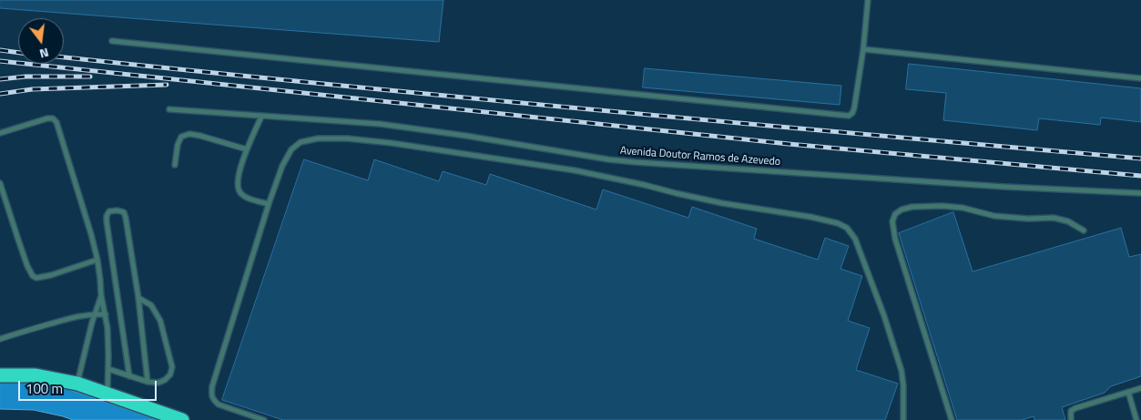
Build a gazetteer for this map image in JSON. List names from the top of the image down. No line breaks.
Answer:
{"streets":{"lane":["Avenida Doutor Ramos de Azevedo"]},"scale_bar":"100 m","north":"bottom"}
